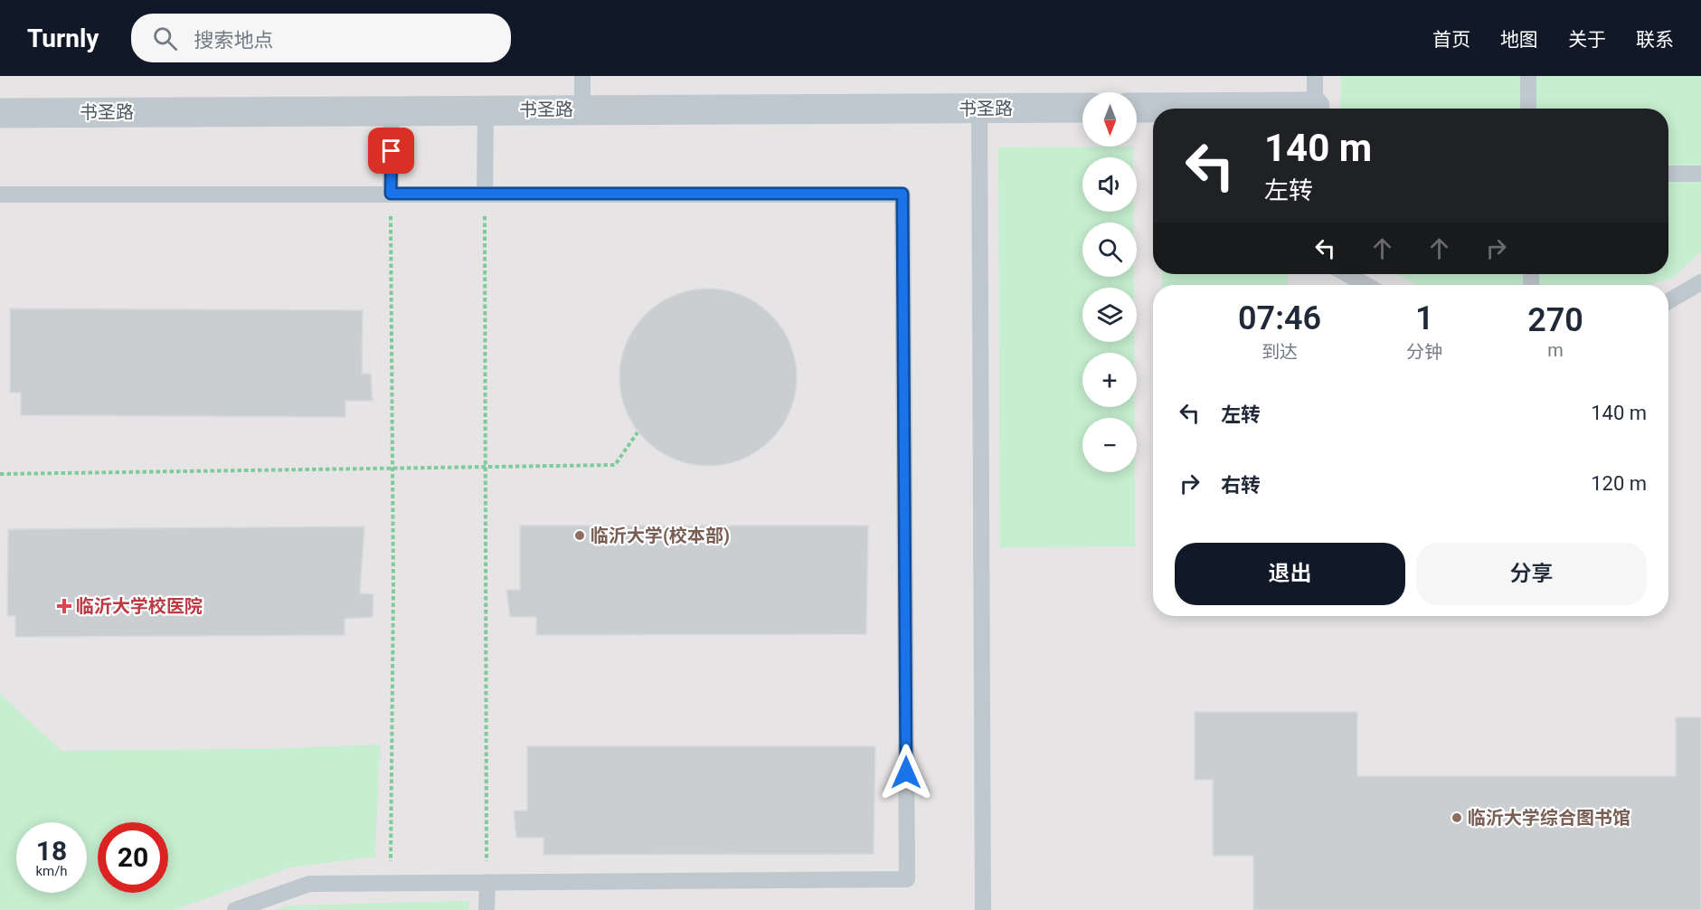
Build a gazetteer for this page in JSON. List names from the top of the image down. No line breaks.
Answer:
{"streets":{"street":["书圣路"]},"places":{"other":["临沂大学(校本部)","临沂大学综合图书馆"],"health":["临沂大学校医院"]},"north":"bottom","page":{"header":"Turnly","search":"搜索地点","nav":["首页","地图","关于","联系"],"map_buttons":["+","−"],"turn":["140 m","左转"],"eta":["07:46","到达","1","分钟","270","m"],"list":[{"name":"左转","value":"140 m"},{"name":"右转","value":"120 m"}],"buttons":["退出","分享"],"speed":"18 km/h","limit":"20"}}
